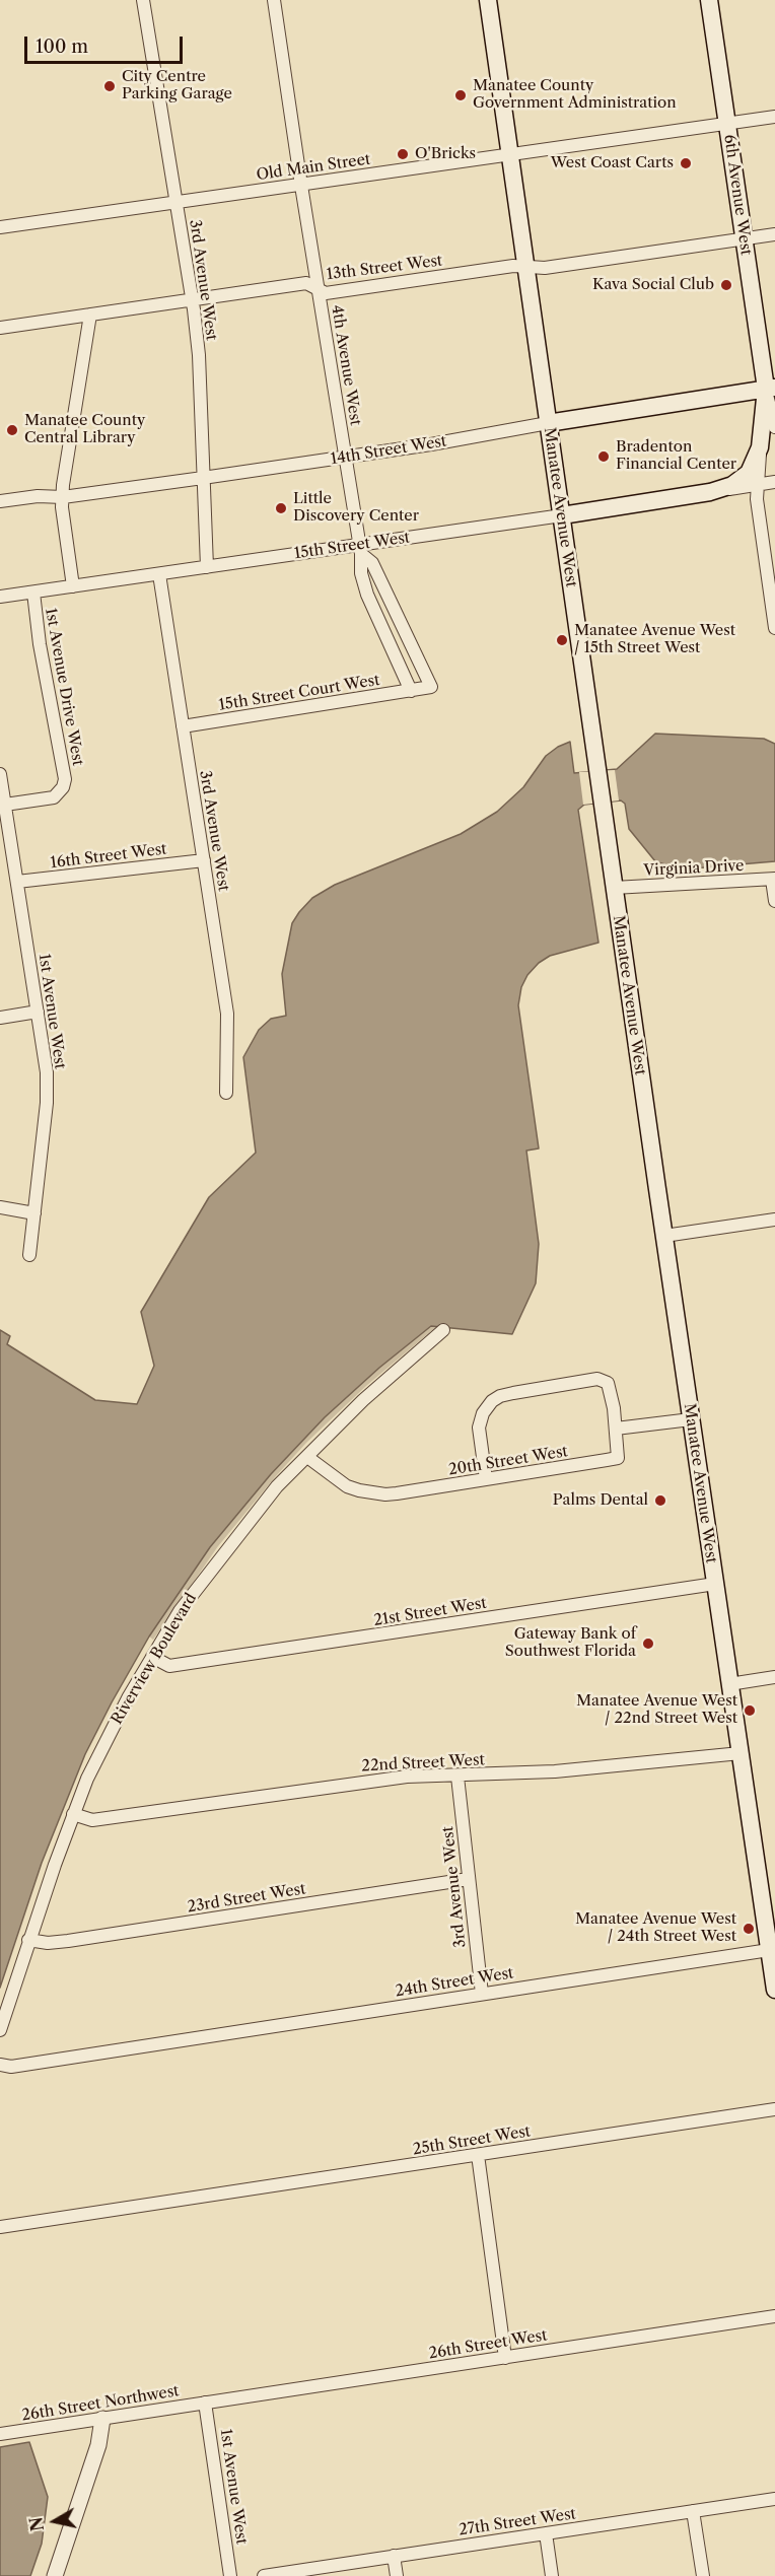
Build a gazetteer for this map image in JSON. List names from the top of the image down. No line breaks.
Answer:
{"streets":{"main road":["6th Avenue West","14th Street West","Manatee Avenue West","15th Street West"],"street":["Old Main Street","13th Street West","3rd Avenue West","4th Avenue West","1st Avenue Drive West","15th Street Court West","16th Street West","Virginia Drive","1st Avenue West","20th Street West","21st Street West","Riverview Boulevard","22nd Street West","23rd Street West","24th Street West","25th Street West","26th Street West","26th Street Northwest","27th Street West"]},"crossings":[["Old Main Street","6th Avenue West"],["Old Main Street","3rd Avenue West"],["Old Main Street","4th Avenue West"],["Old Main Street","Manatee Avenue West"],["6th Avenue West","13th Street West"],["6th Avenue West","14th Street West"],["6th Avenue West","15th Street West"],["13th Street West","3rd Avenue West"],["13th Street West","4th Avenue West"],["13th Street West","Manatee Avenue West"],["3rd Avenue West","14th Street West"],["3rd Avenue West","15th Street West"],["3rd Avenue West","15th Street Court West"],["3rd Avenue West","16th Street West"],["3rd Avenue West","22nd Street West"],["3rd Avenue West","23rd Street West"],["3rd Avenue West","24th Street West"],["4th Avenue West","14th Street West"],["4th Avenue West","15th Street West"],["4th Avenue West","15th Street Court West"],["14th Street West","Manatee Avenue West"],["Manatee Avenue West","15th Street West"],["Manatee Avenue West","Virginia Drive"],["Manatee Avenue West","21st Street West"],["Manatee Avenue West","22nd Street West"],["Manatee Avenue West","24th Street West"],["15th Street West","1st Avenue Drive West"],["1st Avenue Drive West","1st Avenue West"],["16th Street West","1st Avenue West"],["1st Avenue West","26th Street West"],["1st Avenue West","26th Street Northwest"],["20th Street West","Riverview Boulevard"],["21st Street West","Riverview Boulevard"],["Riverview Boulevard","22nd Street West"],["Riverview Boulevard","23rd Street West"],["26th Street West","26th Street Northwest"]],"places":["City Centre Parking Garage","Manatee County Government Administration","O'Bricks","West Coast Carts","Kava Social Club","Manatee County Central Library","Bradenton Financial Center","Little Discovery Center","Manatee Avenue West / 15th Street West","Palms Dental","Gateway Bank of Southwest Florida","Manatee Avenue West / 22nd Street West","Manatee Avenue West / 24th Street West"],"scale_bar":"100 m","north":"left"}
